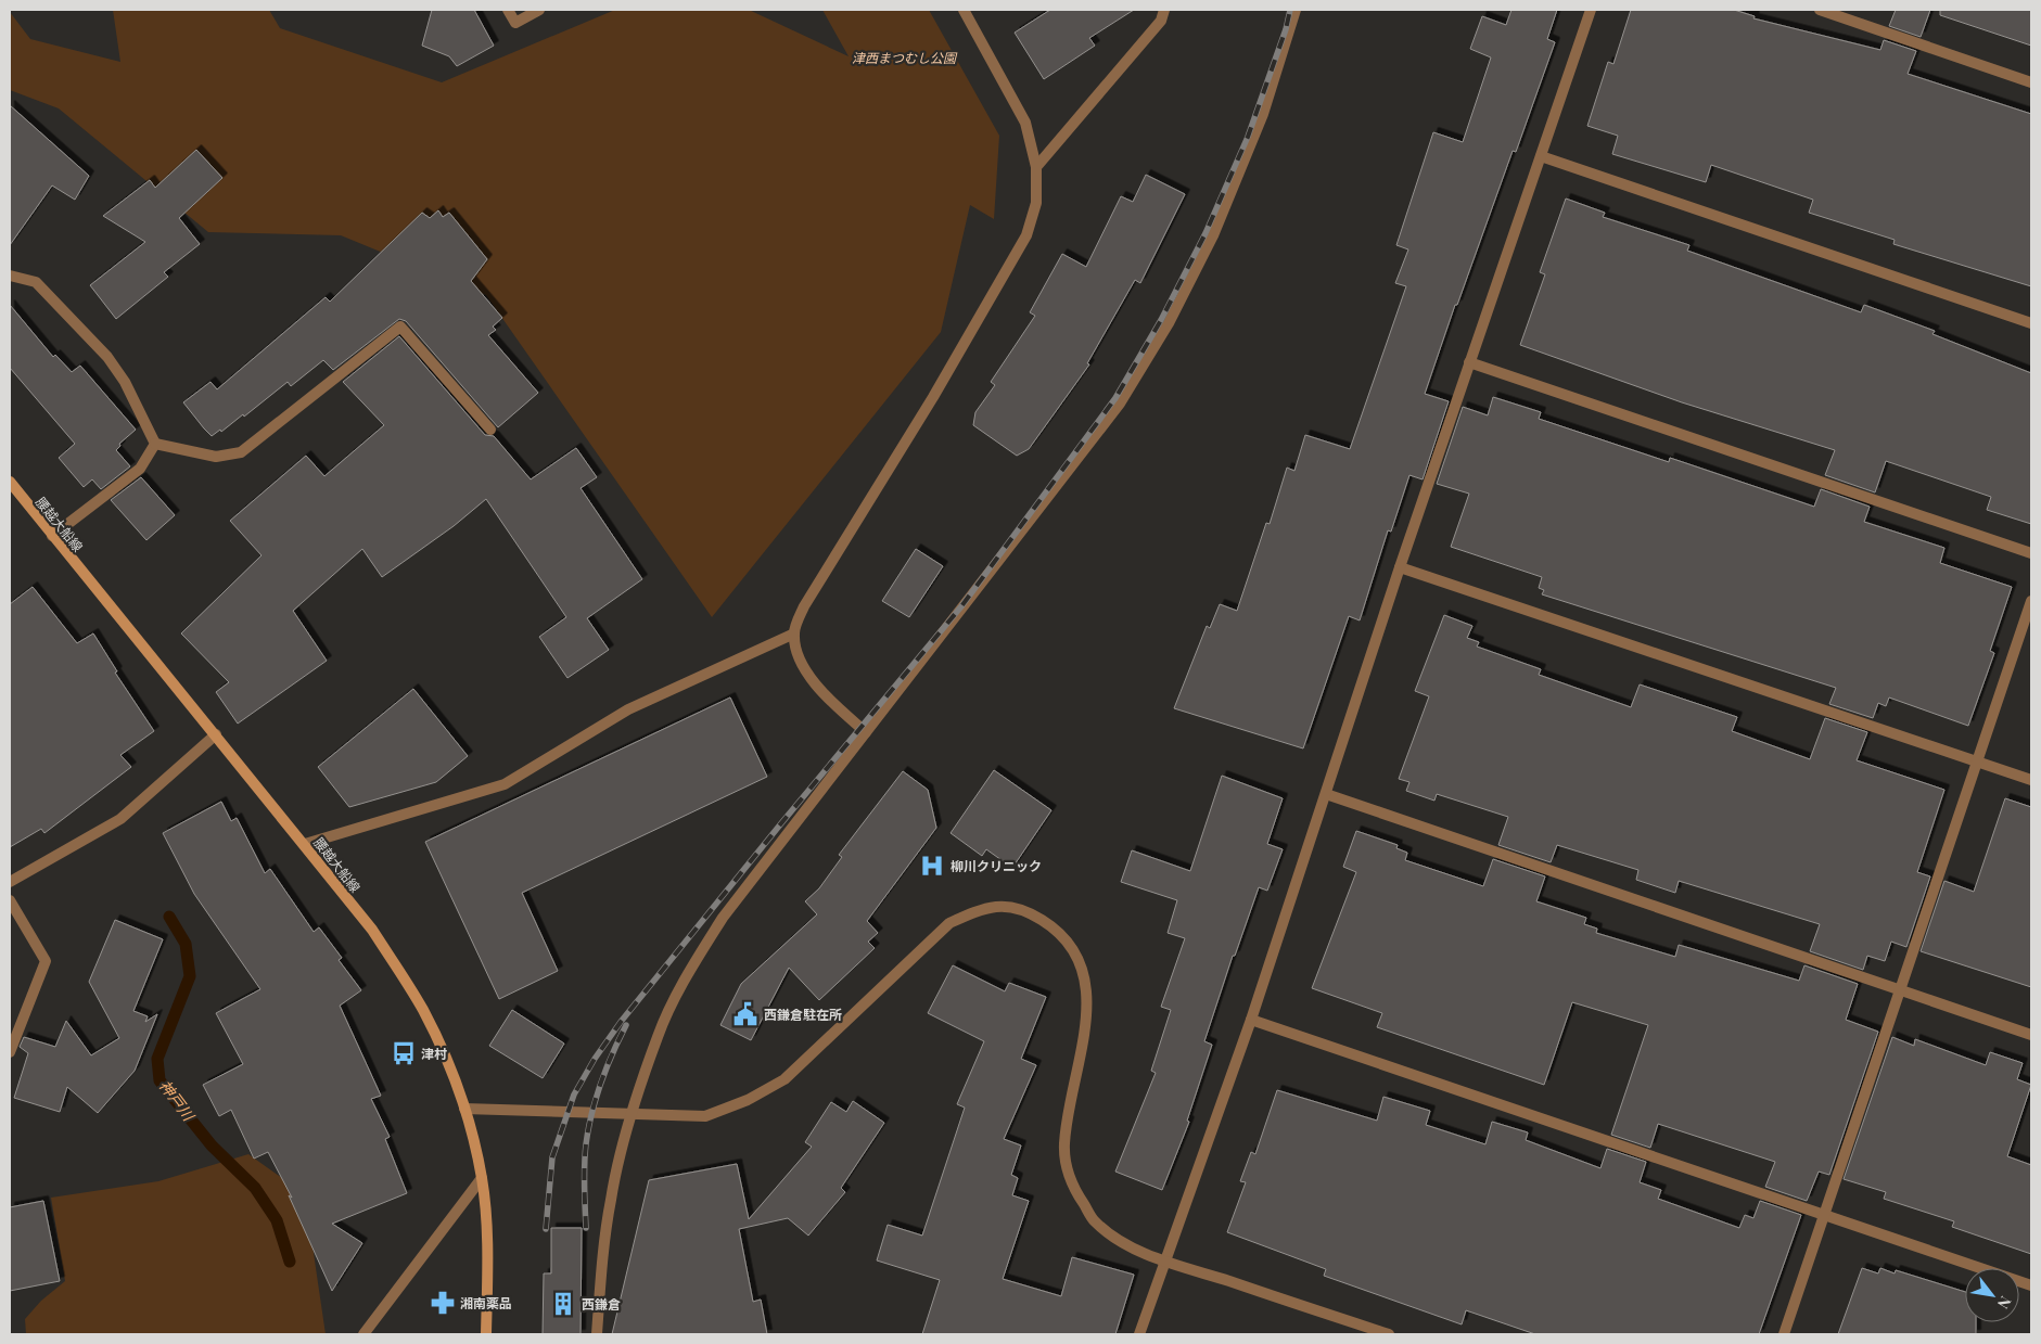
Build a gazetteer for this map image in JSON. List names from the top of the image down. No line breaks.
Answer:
{"streets":{"main road":["腰越大船線"]},"water":["神戸川"],"parks":["津西まつむし公園"],"places":{"hospital":["柳川クリニック"],"public building":["西鎌倉駐在所"],"bus stop":["津村"],"pharmacy":["湘南薬品"],"building":["西鎌倉"]},"north":"bottom right"}
